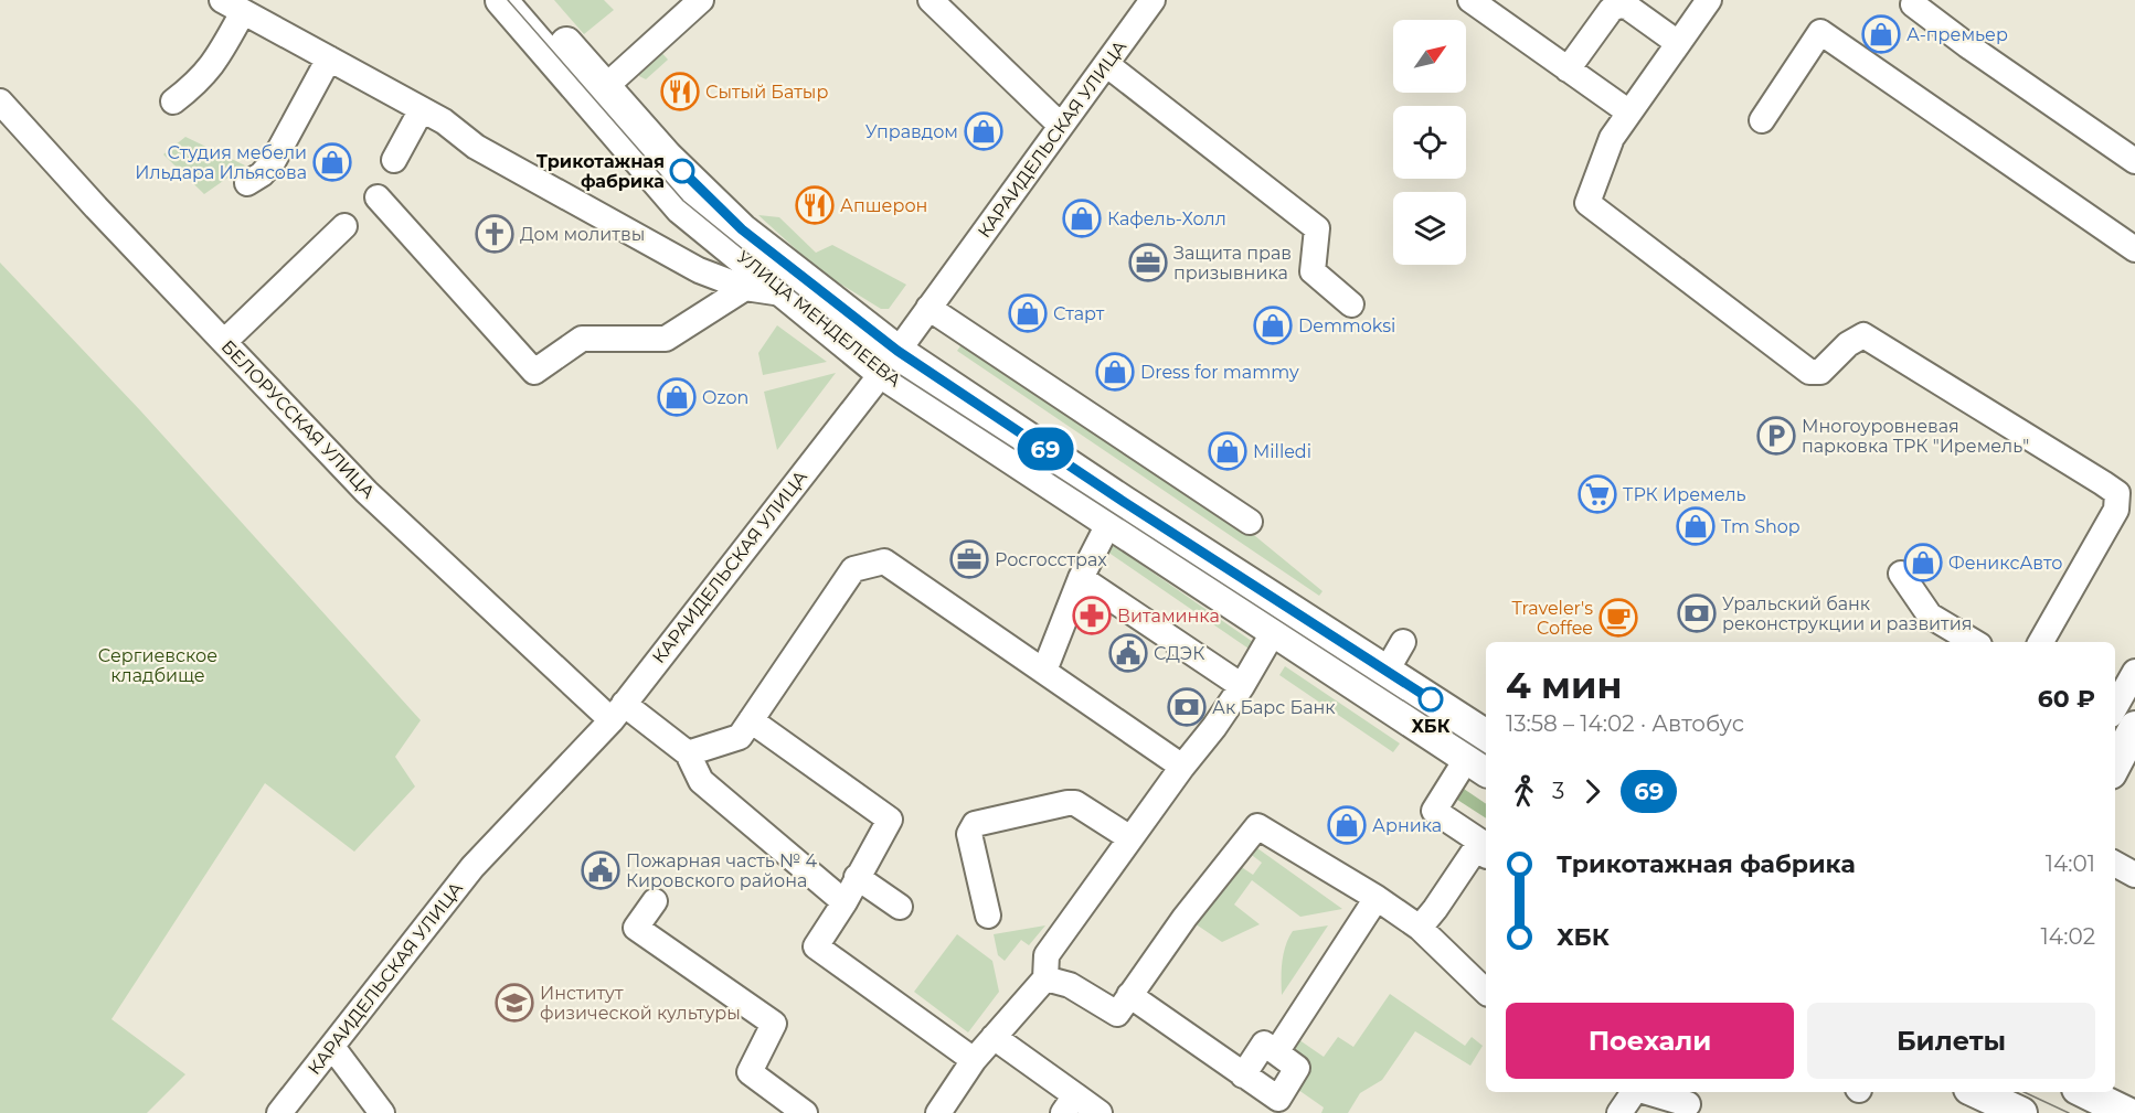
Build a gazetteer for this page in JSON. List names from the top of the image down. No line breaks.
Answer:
{"streets":{"main road":["УЛИЦА МЕНДЕЛЕЕВА"],"street":["КАРАИДЕЛЬСКАЯ УЛИЦА","БЕЛОРУССКАЯ УЛИЦА"]},"crossings":[["КАРАИДЕЛЬСКАЯ УЛИЦА","УЛИЦА МЕНДЕЛЕЕВА"],["КАРАИДЕЛЬСКАЯ УЛИЦА","БЕЛОРУССКАЯ УЛИЦА"]],"parks":["Сергиевское кладбище"],"places":{"shop":["А-премьер","Управдом","Студия мебели Ильдара Ильясова","Кафель-Холл","Старт","Demmoksi","Dress for mammy","Ozon","Milledi","Tm Shop","ФениксАвто","Арника"],"restaurant":["Сытый Батыр","Апшерон"],"other":["Трикотажная фабрика","ХБК"],"church":["Дом молитвы"],"office":["Защита прав призывника","Росгосстрах"],"parking":["Многоуровневая парковка ТРК \"Иремель\""],"supermarket":["ТРК Иремель"],"bank":["Уральский банк реконструкции и развития","Ак Барс Банк"],"pharmacy":["Витаминка"],"cafe":["Traveler's Coffee"],"public building":["СДЭК","Пожарная часть № 4 Кировского района"],"school or university":["Институт физической культуры"]},"lines":["bus line 69"],"north":"top right","page":{"on_map":"69","heading":["4 мин","13:58 – 14:02 · Автобус","60 ₽"],"legs":["3","69"],"list":[{"name":"Трикотажная фабрика","value":"14:01"},{"name":"ХБК","value":"14:02"}],"buttons":["Поехали","Билеты"]}}
